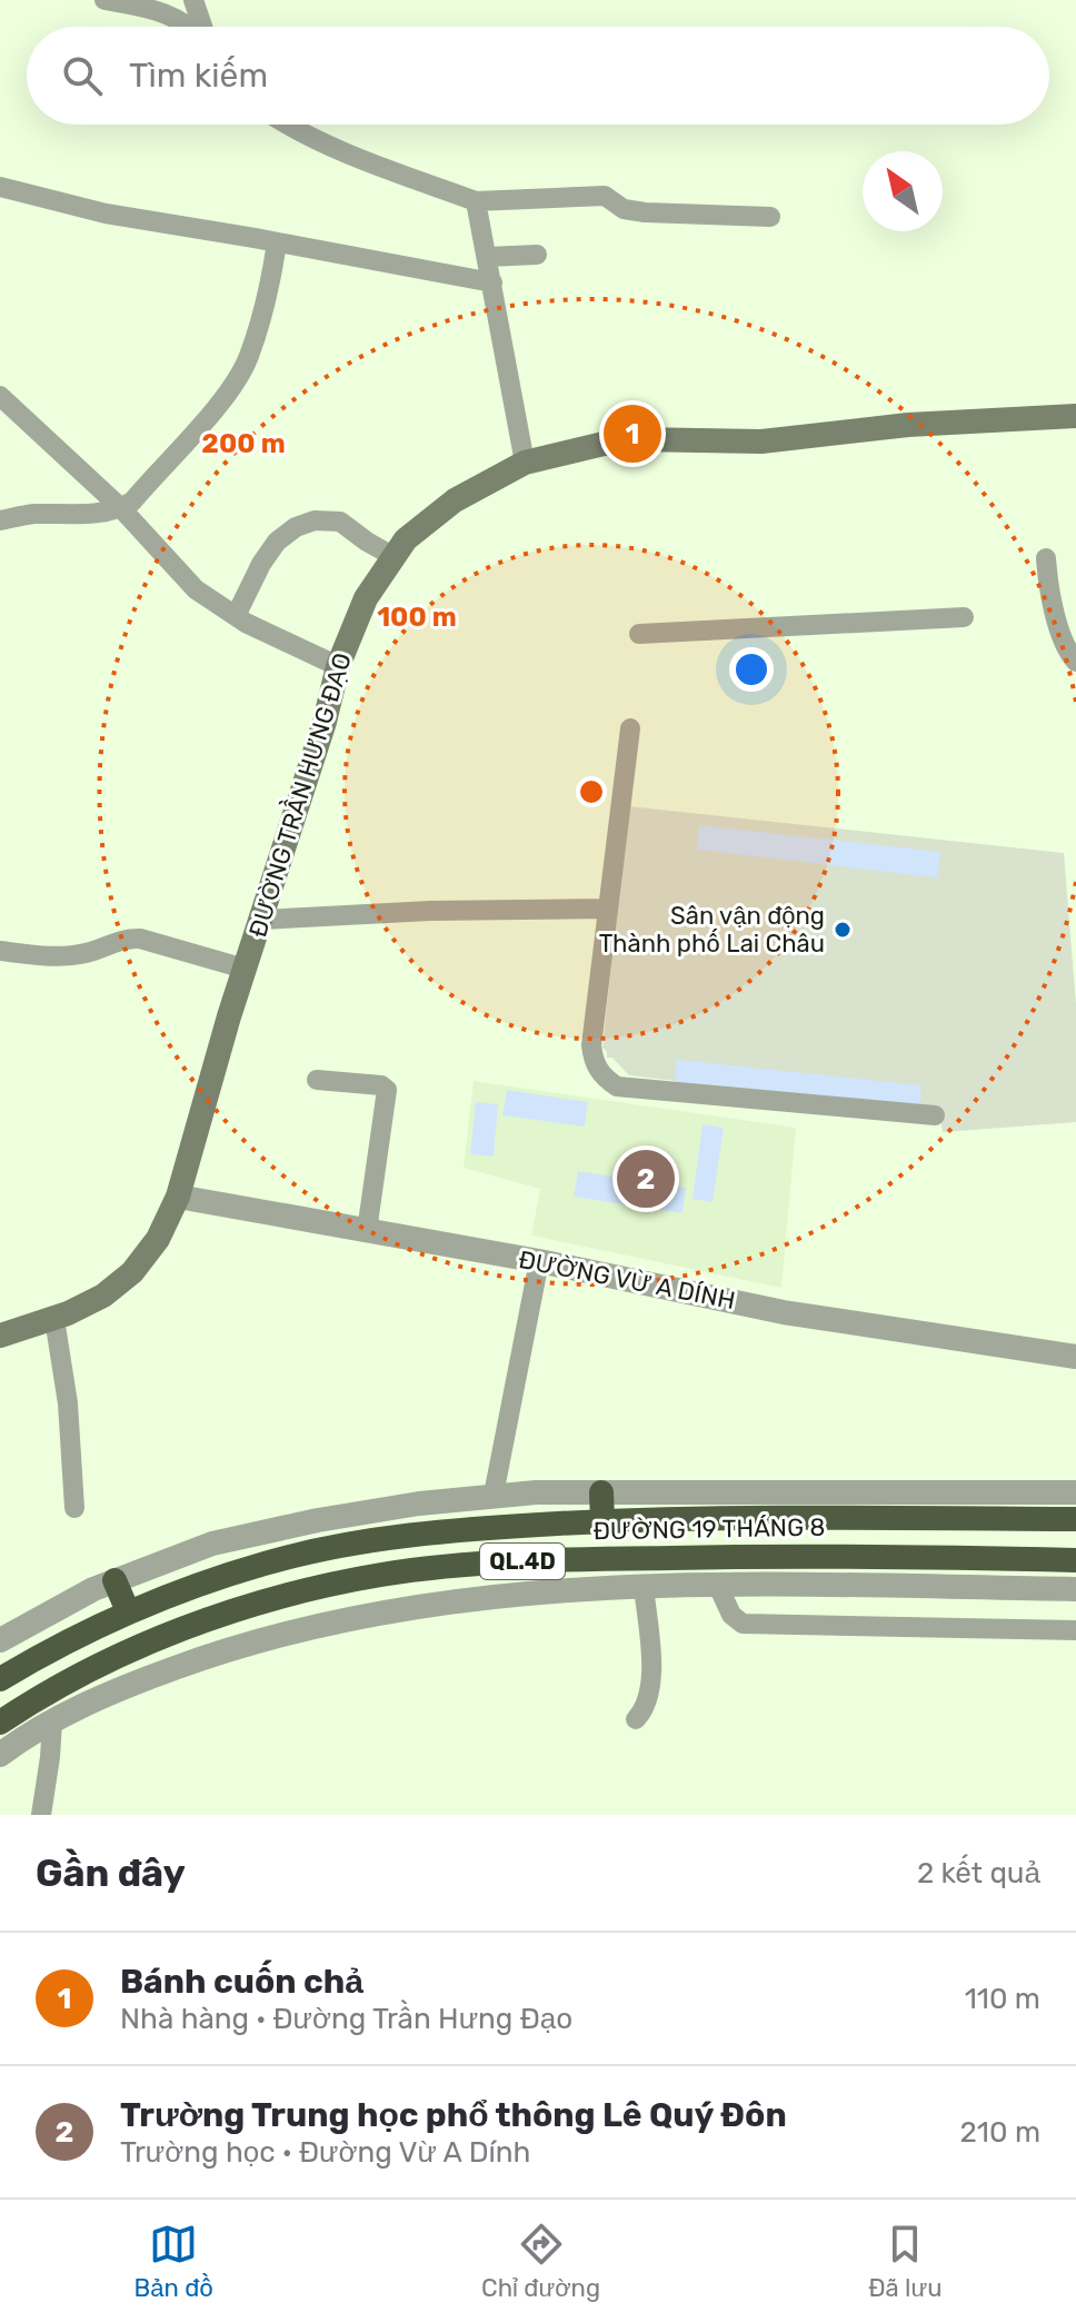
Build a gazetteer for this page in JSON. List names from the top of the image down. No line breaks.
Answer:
{"streets":{"highway":["ĐƯỜNG 19 THÁNG 8","QL.4D"],"main road":["ĐƯỜNG TRẦN HƯNG ĐẠO"],"street":["ĐƯỜNG VỪ A DÍNH"]},"crossings":[["ĐƯỜNG TRẦN HƯNG ĐẠO","ĐƯỜNG VỪ A DÍNH"]],"places":["Sân vận động Thành phố Lai Châu"],"north":"top left","page":{"search":"Tìm kiếm","pins":["1","2"],"heading":["Gần đây","2 kết quả"],"list":[{"mark":"1","name":"Bánh cuốn chả","note":"Nhà hàng · Đường Trần Hưng Đạo","value":"110 m"},{"mark":"2","name":"Trường Trung học phổ thông Lê Quý Đôn","note":"Trường học · Đường Vừ A Dính","value":"210 m"}],"nav":["Bản đồ","Chỉ đường","Đã lưu"]},"rings":["200 m","100 m"]}
